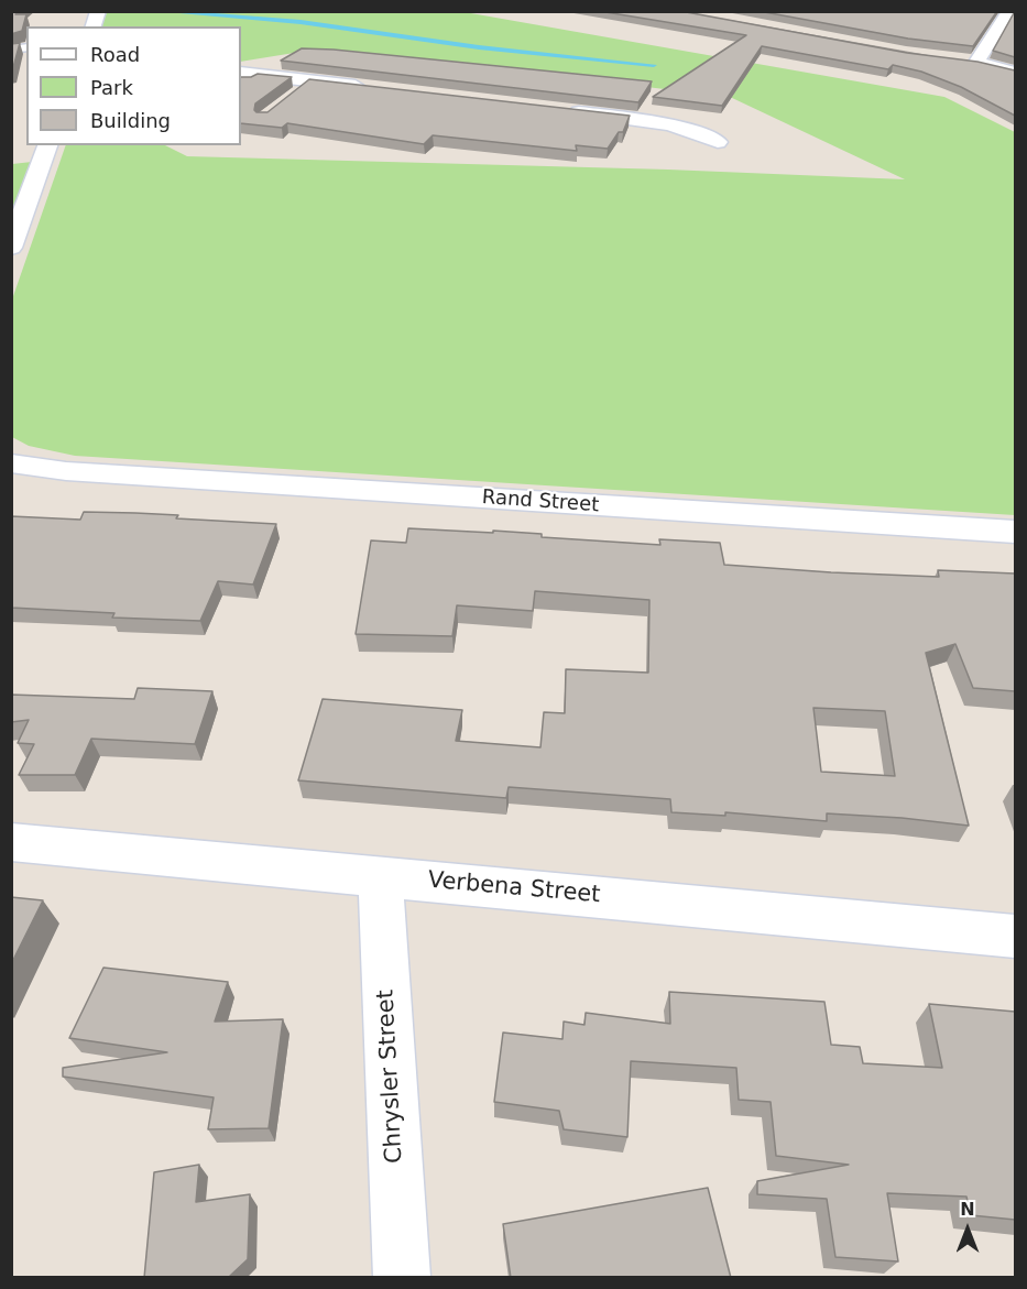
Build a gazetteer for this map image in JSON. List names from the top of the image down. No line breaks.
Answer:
{"streets":{"street":["Rand Street","Verbena Street","Chrysler Street"]},"crossings":[["Verbena Street","Chrysler Street"]],"legend":["Road","Park","Building"],"north":"top"}
